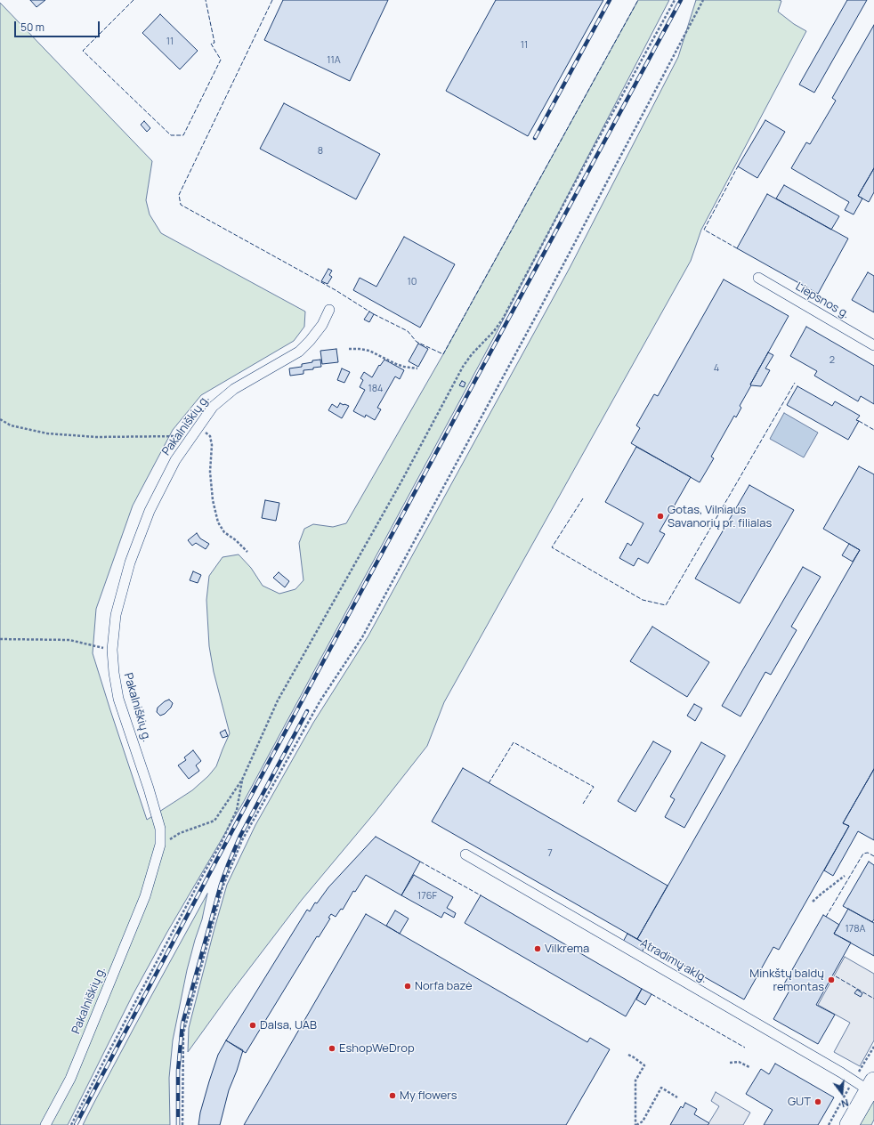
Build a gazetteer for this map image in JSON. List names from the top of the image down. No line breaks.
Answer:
{"streets":{"street":["Liepsnos g.","Pakalniškių g.","Atradimų aklg."]},"places":["Gotas, Vilniaus Savanorių pr. filialas","Vilkrema","Minkštų baldų remontas","Norfa bazė","Dalsa, UAB","EshopWeDrop","My flowers","GUT"],"house_numbers":["11","11","11A","8","10","2","4","184","7","176F","178A"],"scale_bar":"50 m","north":"bottom"}
